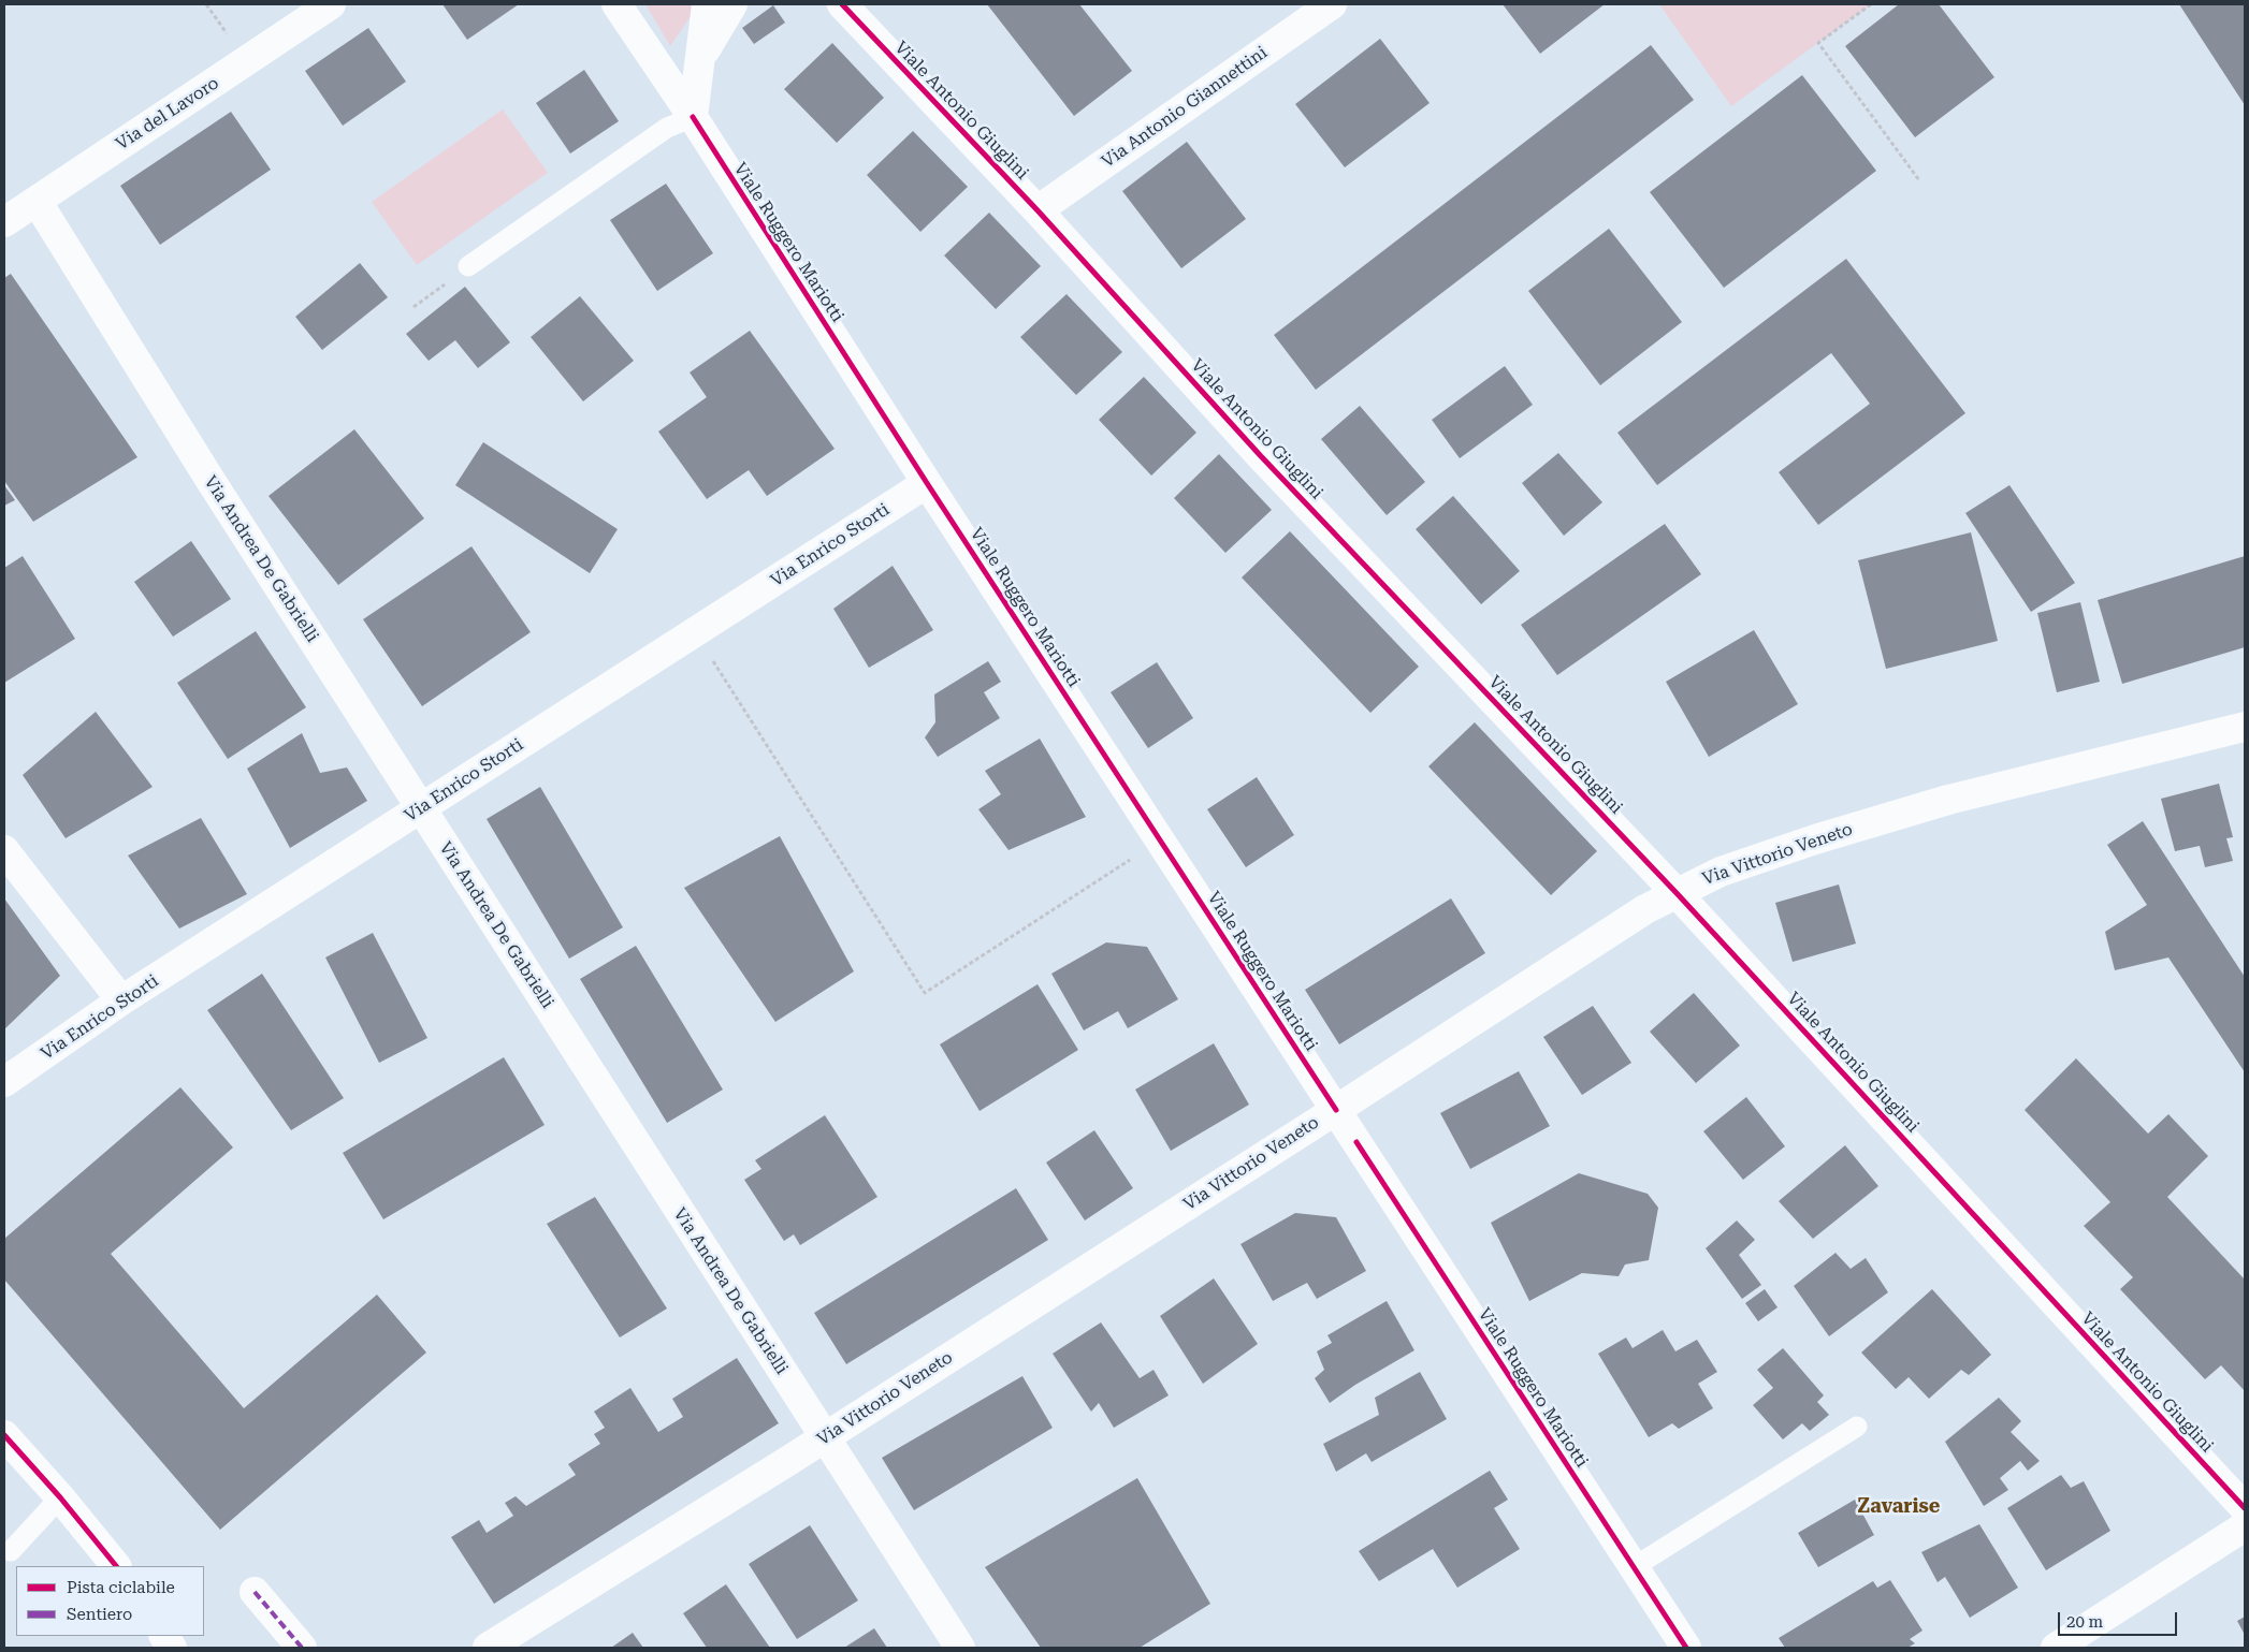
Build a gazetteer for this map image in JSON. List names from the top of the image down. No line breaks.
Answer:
{"streets":{"street":["Via Antonio Giannettini","Viale Antonio Giuglini","Via del Lavoro","Viale Ruggero Mariotti","Via Enrico Storti","Via Andrea De Gabrielli","Via Vittorio Veneto"]},"crossings":[["Via Antonio Giannettini","Viale Antonio Giuglini"],["Viale Antonio Giuglini","Via Vittorio Veneto"],["Via del Lavoro","Via Andrea De Gabrielli"],["Viale Ruggero Mariotti","Via Enrico Storti"],["Viale Ruggero Mariotti","Via Vittorio Veneto"],["Via Enrico Storti","Via Andrea De Gabrielli"],["Via Andrea De Gabrielli","Via Vittorio Veneto"]],"districts":["Zavarise"],"legend":["Pista ciclabile","Sentiero"],"scale_bar":"20 m"}
